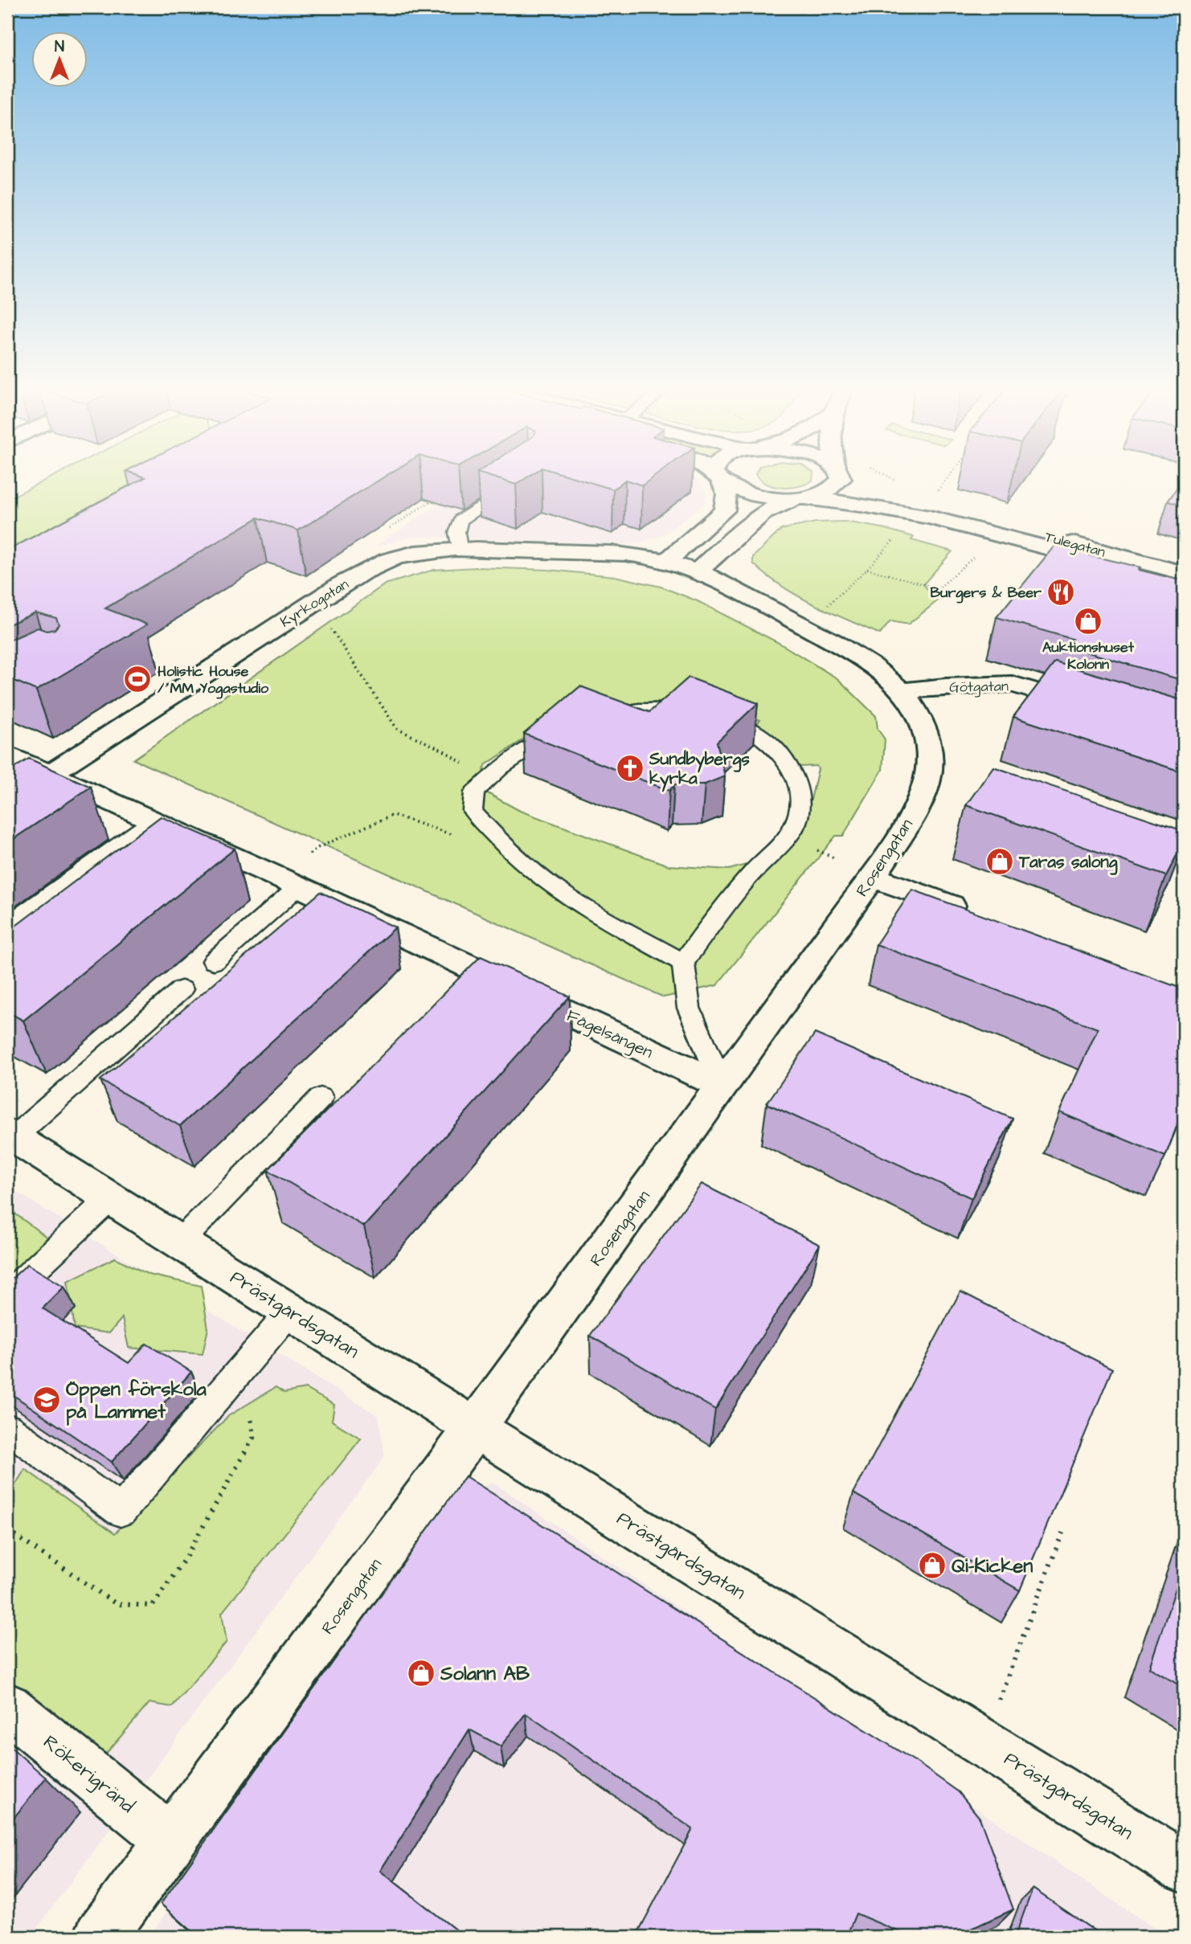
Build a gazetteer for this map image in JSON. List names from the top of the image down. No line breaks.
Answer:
{"streets":{"street":["Tulegatan","Kyrkogatan","Götgatan","Rosengatan","Fågelsången","Prästgårdsgatan","Rökerigränd"]},"crossings":[["Kyrkogatan","Rosengatan"],["Kyrkogatan","Fågelsången"],["Götgatan","Rosengatan"],["Rosengatan","Fågelsången"],["Rosengatan","Prästgårdsgatan"],["Rosengatan","Rökerigränd"]],"places":{"restaurant":["Burgers & Beer"],"shop":["Auktionshuset Kolonn","Taras salong","Qi-Kicken","Solann AB"],"sports":["Holistic House / MM Yogastudio"],"church":["Sundbybergs kyrka"],"school or university":["Öppen förskola på Lammet"]},"north":"top"}
